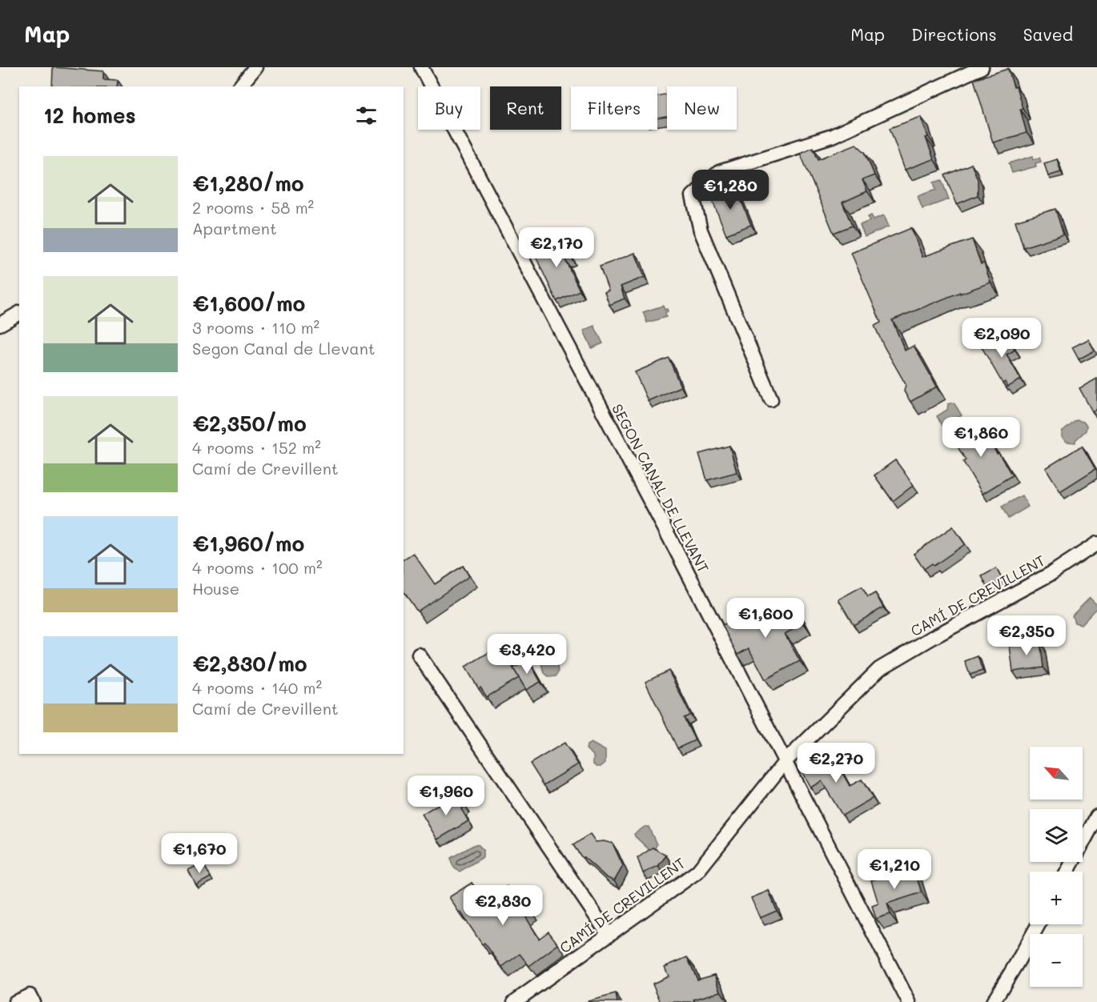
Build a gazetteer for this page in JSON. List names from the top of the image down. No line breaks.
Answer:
{"streets":{"street":["SEGON CANAL DE LLEVANT","CAMÍ DE CREVILLENT"]},"crossings":[["SEGON CANAL DE LLEVANT","CAMÍ DE CREVILLENT"]],"north":"top left","page":{"header":"Map","nav":["Map","Directions","Saved"],"chip":["Buy","Rent","Filters","New"],"heading":"12 homes","list":[{"name":"€1,280/mo","note":"2 rooms · 58 m² · Apartment"},{"name":"€1,600/mo","note":"3 rooms · 110 m² · Segon Canal de Llevant"},{"name":"€2,350/mo","note":"4 rooms · 152 m² · Camí de Crevillent"},{"name":"€1,960/mo","note":"4 rooms · 100 m² · House"},{"name":"€2,830/mo","note":"4 rooms · 140 m² · Camí de Crevillent"}],"price":["€1,280","€2,170","€2,090","€1,860","€1,600","€2,350","€3,420","€2,270","€1,960","€1,670","€1,210","€2,830"],"map_buttons":["+","−"]}}
